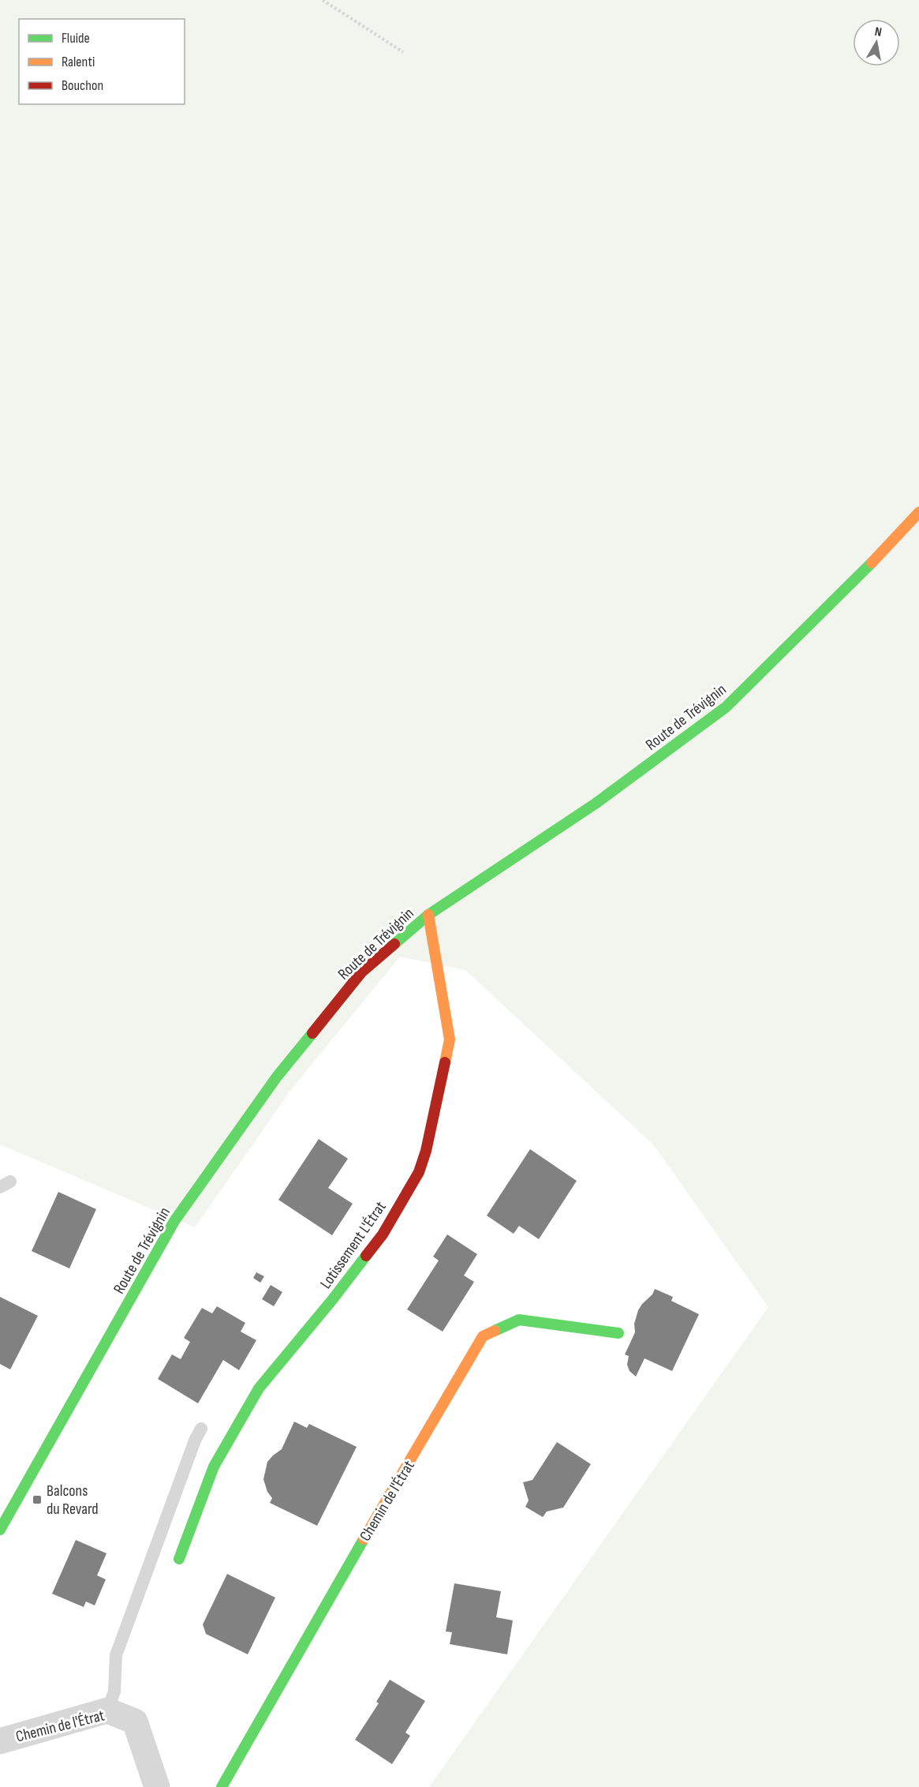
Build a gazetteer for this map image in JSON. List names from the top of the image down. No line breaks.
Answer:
{"streets":{"street":["Route de Trévignin","Lotissement L'Étrat","Chemin de l'Étrat"]},"crossings":[["Route de Trévignin","Lotissement L'Étrat"]],"places":{"transit":["Balcons du Revard"]},"legend":["Fluide","Ralenti","Bouchon"],"north":"top"}
